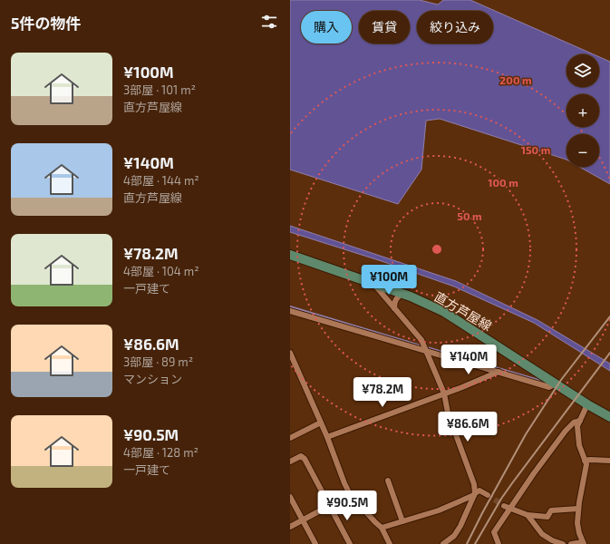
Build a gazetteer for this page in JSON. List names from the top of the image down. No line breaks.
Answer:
{"streets":{"main road":["直方芦屋線"]},"page":{"heading":"5件の物件","chip":["購入","賃貸","絞り込み"],"list":[{"name":"¥100M","note":"3部屋 · 101 m² · 直方芦屋線"},{"name":"¥140M","note":"4部屋 · 144 m² · 直方芦屋線"},{"name":"¥78.2M","note":"4部屋 · 104 m² · 一戸建て"},{"name":"¥86.6M","note":"3部屋 · 89 m² · マンション"},{"name":"¥90.5M","note":"4部屋 · 128 m² · 一戸建て"}],"map_buttons":["+","−"],"price":["¥100M","¥140M","¥78.2M","¥86.6M","¥90.5M"]},"rings":["200 m","150 m","100 m","50 m"]}
